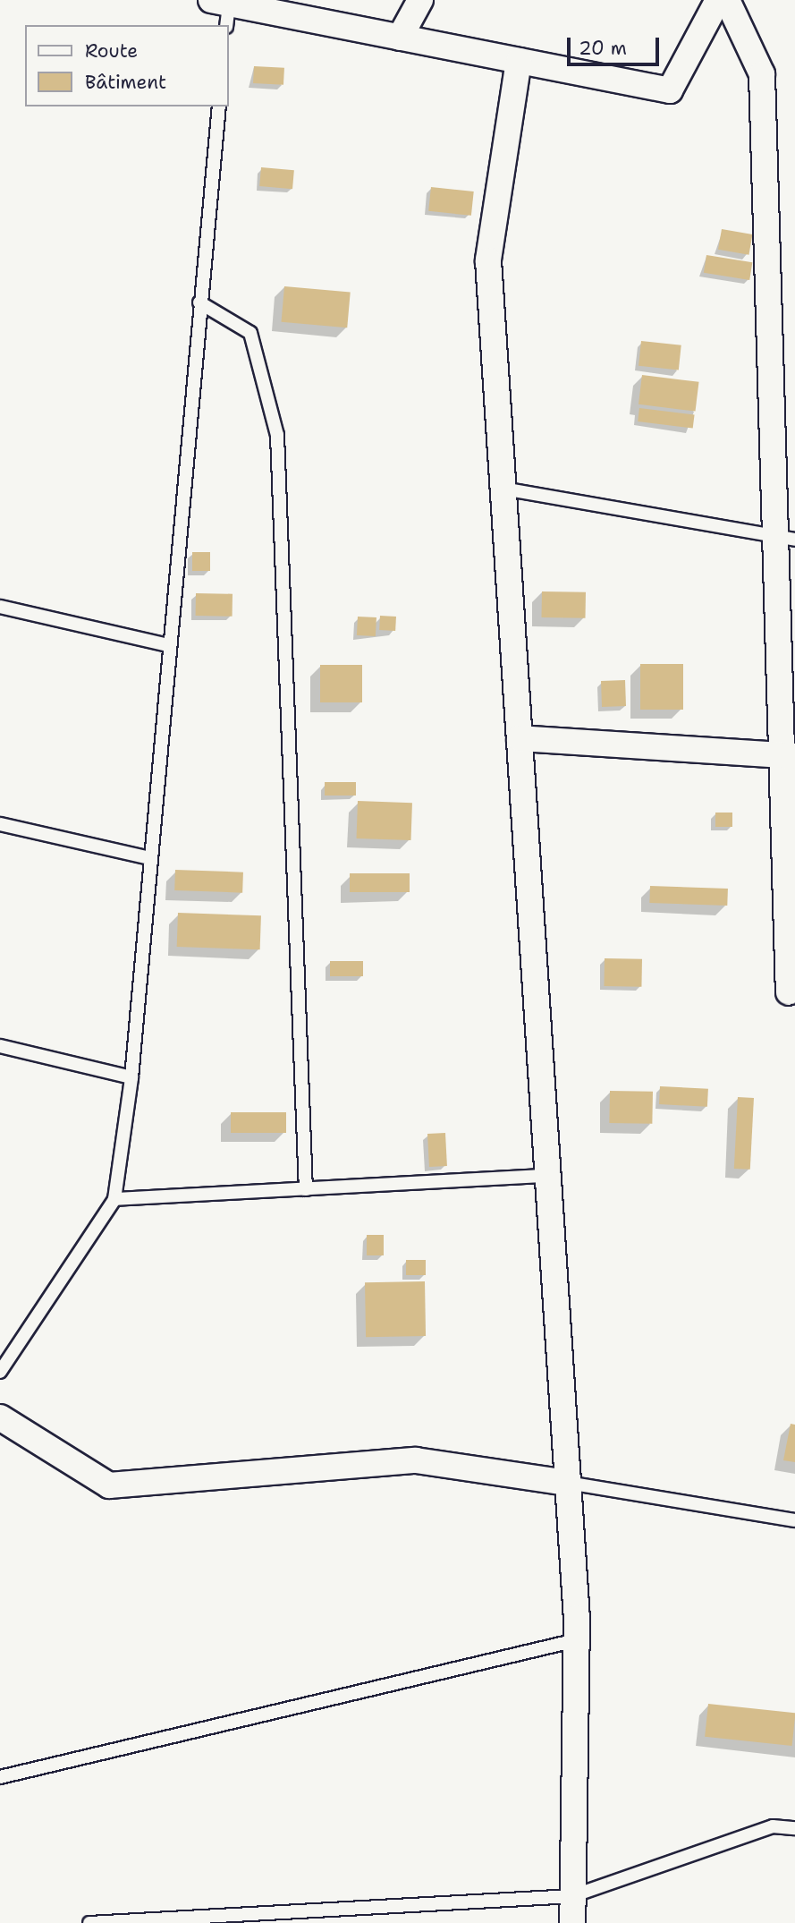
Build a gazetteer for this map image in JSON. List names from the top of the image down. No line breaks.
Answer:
{"legend":["Route","Bâtiment"],"scale_bar":"20 m"}
